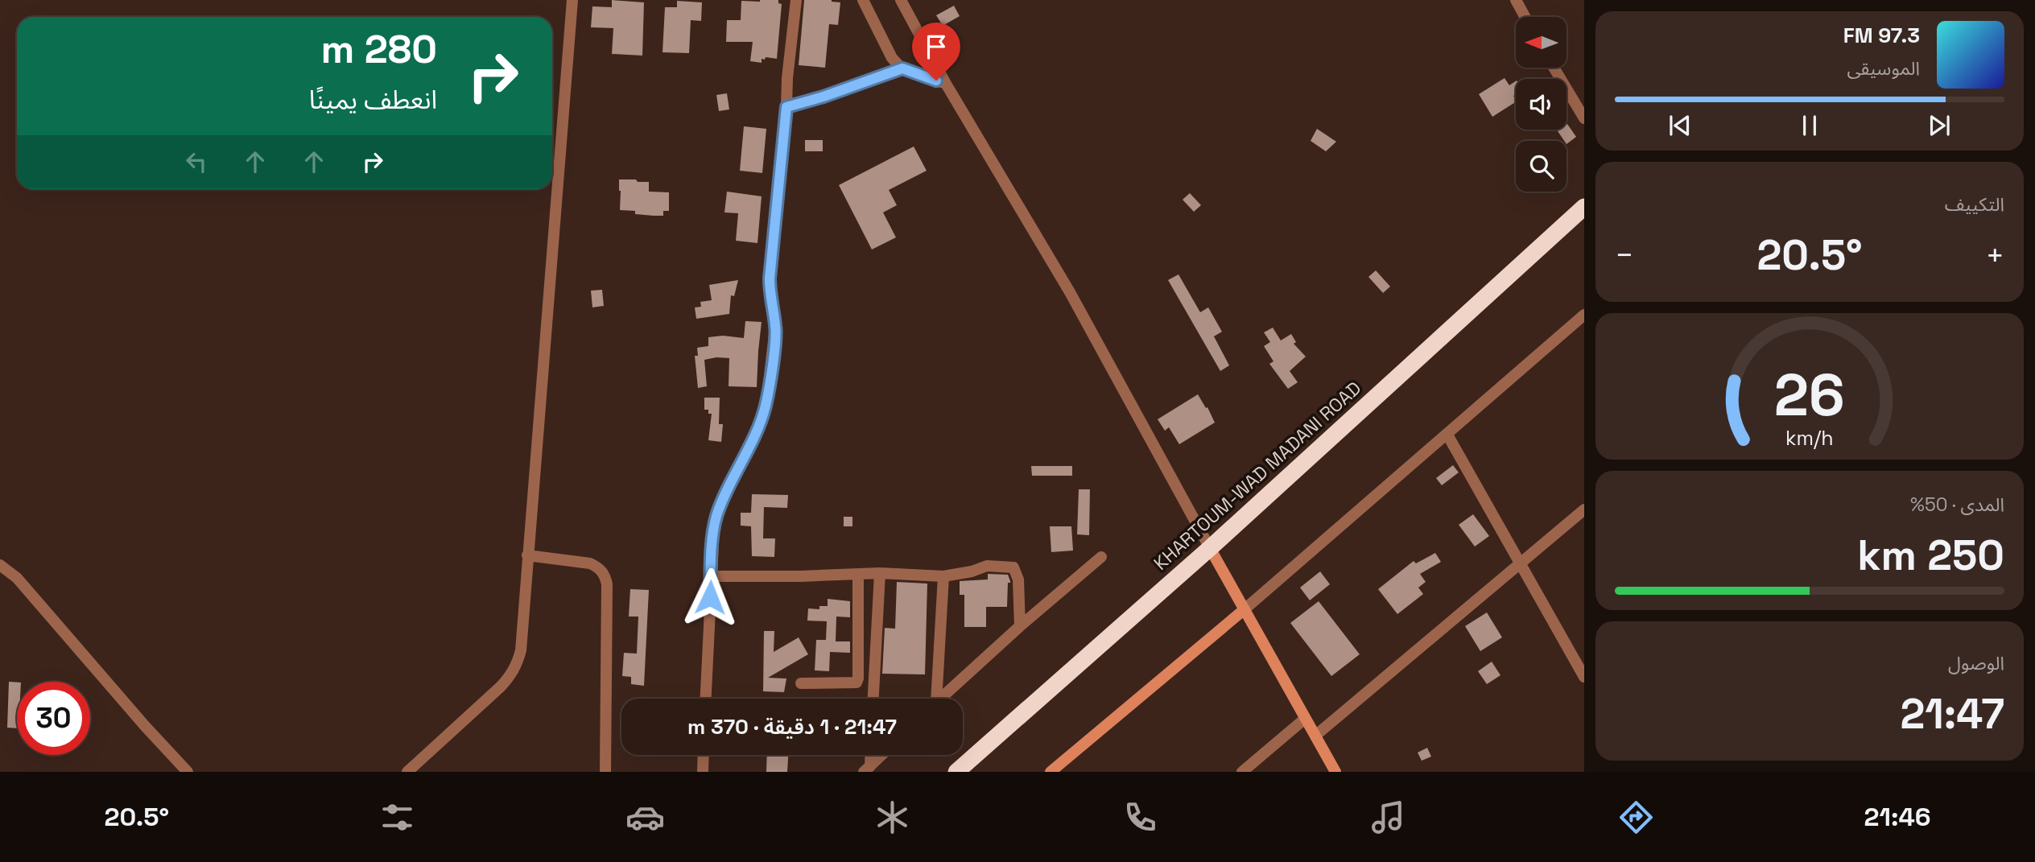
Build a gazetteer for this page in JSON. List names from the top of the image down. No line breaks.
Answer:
{"streets":{"highway":["KHARTOUM-WAD MADANI ROAD"]},"north":"left","page":{"turn":["280 m","انعطف يمينًا"],"song":["97.3 FM","الموسيقى"],"tile":["التكييف",["المدى · 50%","250 km"],["الوصول","21:47"]],"heat":["−","20.5°","+"],"limit":"30","trip":"21:47 · 1 دقيقة · 370 m","tabs":["21:46","20.5°"],"gauge":["26","km/h"]}}
